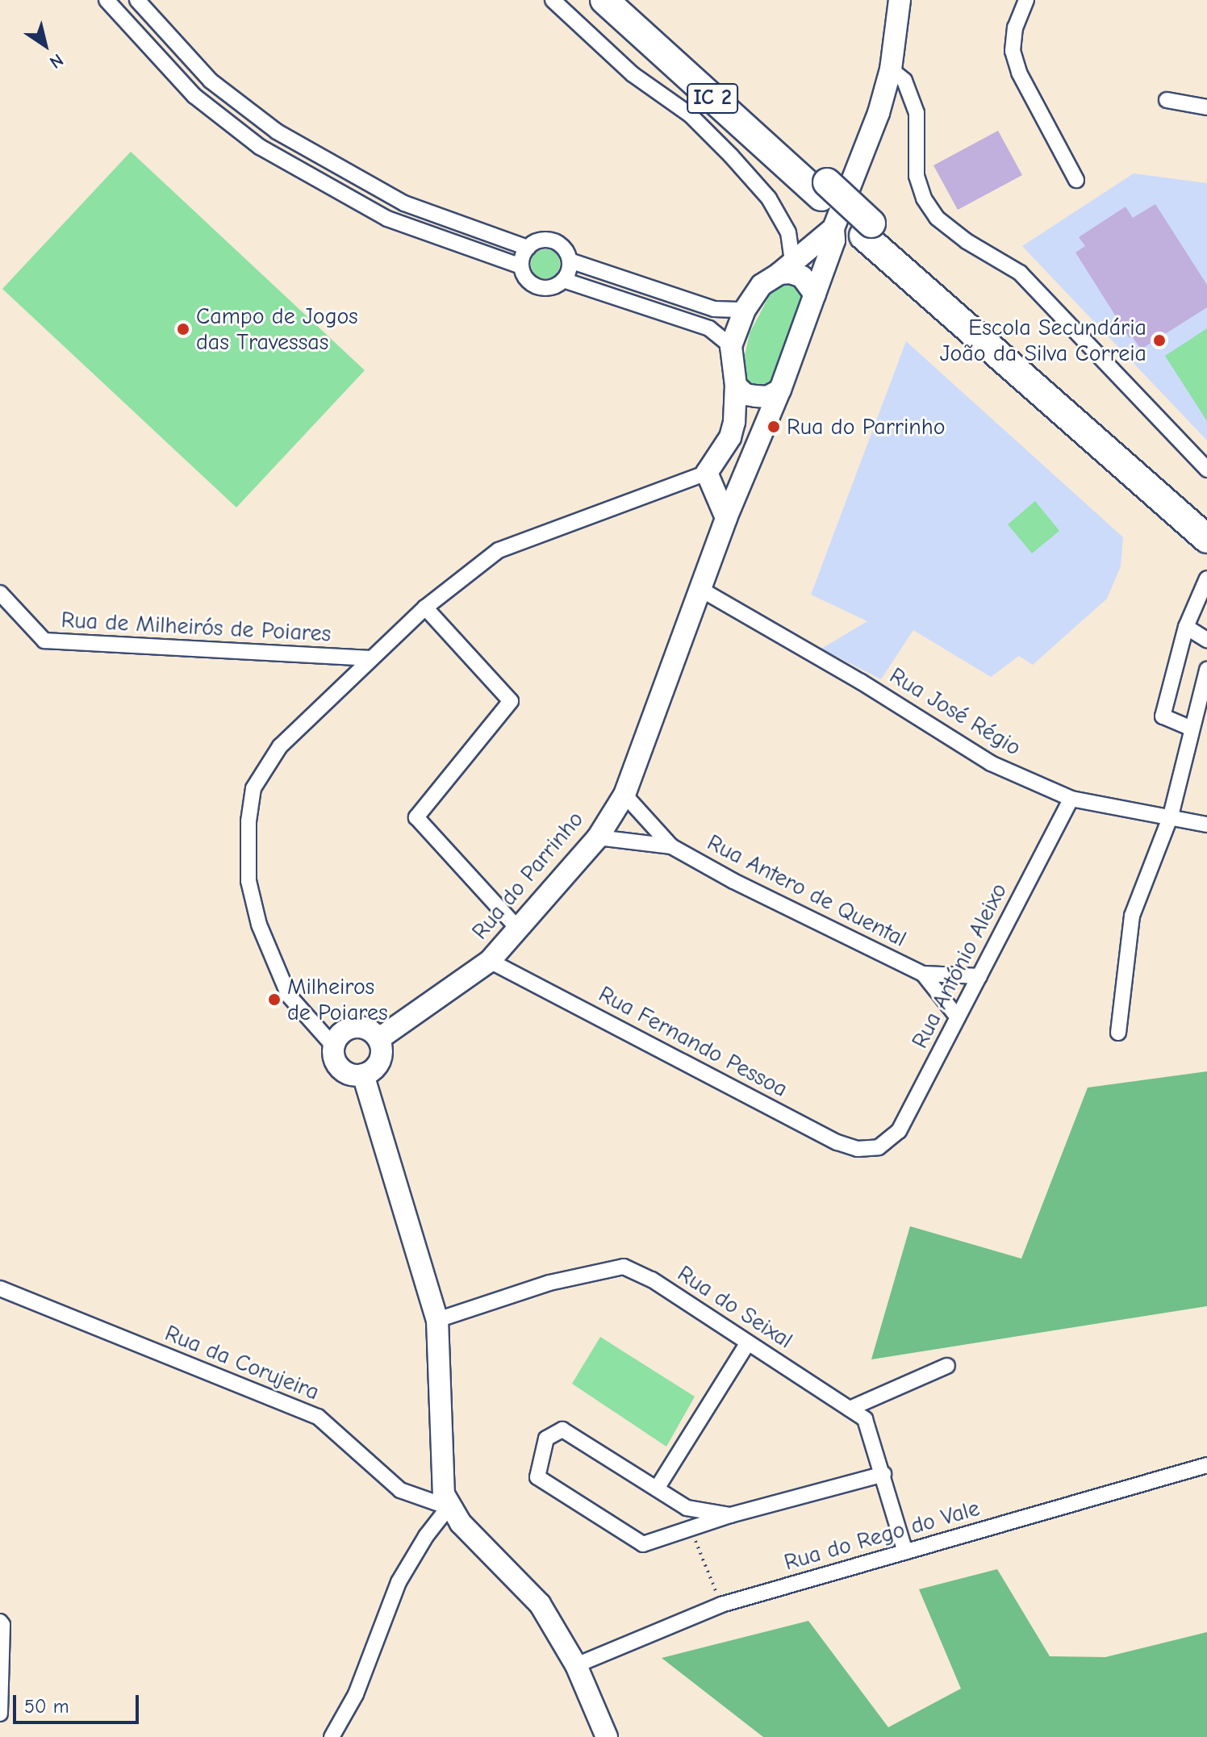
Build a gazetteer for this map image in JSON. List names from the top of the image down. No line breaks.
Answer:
{"streets":{"highway":["IC 2"],"street":["Rua de Milheirós de Poiares","Rua José Régio","Rua do Parrinho","Rua Antero de Quental","Rua António Aleixo","Rua Fernando Pessoa","Rua do Seixal","Rua da Corujeira","Rua do Rego do Vale"]},"crossings":[["Rua José Régio","Rua do Parrinho"],["Rua José Régio","Rua António Aleixo"],["Rua do Parrinho","Rua Antero de Quental"],["Rua do Parrinho","Rua Fernando Pessoa"],["Rua Antero de Quental","Rua António Aleixo"],["Rua António Aleixo","Rua Fernando Pessoa"],["Rua do Seixal","Rua do Rego do Vale"]],"places":["Campo de Jogos das Travessas","Escola Secundária João da Silva Correia","Rua do Parrinho","Milheiros de Poiares"],"scale_bar":"50 m","north":"bottom right"}
